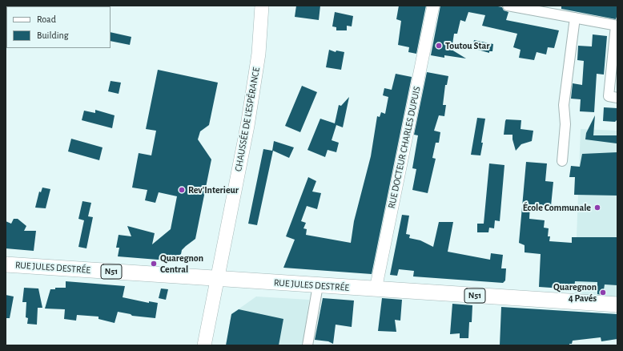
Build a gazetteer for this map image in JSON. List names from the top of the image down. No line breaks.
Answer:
{"streets":{"main road":["CHAUSSÉE DE L'ESPÉRANCE","RUE JULES DESTRÉE","N51"],"street":["RUE DOCTEUR CHARLES DUPUIS"]},"crossings":[["CHAUSSÉE DE L'ESPÉRANCE","RUE JULES DESTRÉE"],["RUE DOCTEUR CHARLES DUPUIS","RUE JULES DESTRÉE"]],"places":["Toutou Star","Rev'Interieur","École Communale","Quaregnon Central","Quaregnon 4 Pavés"],"legend":["Road","Building"]}
